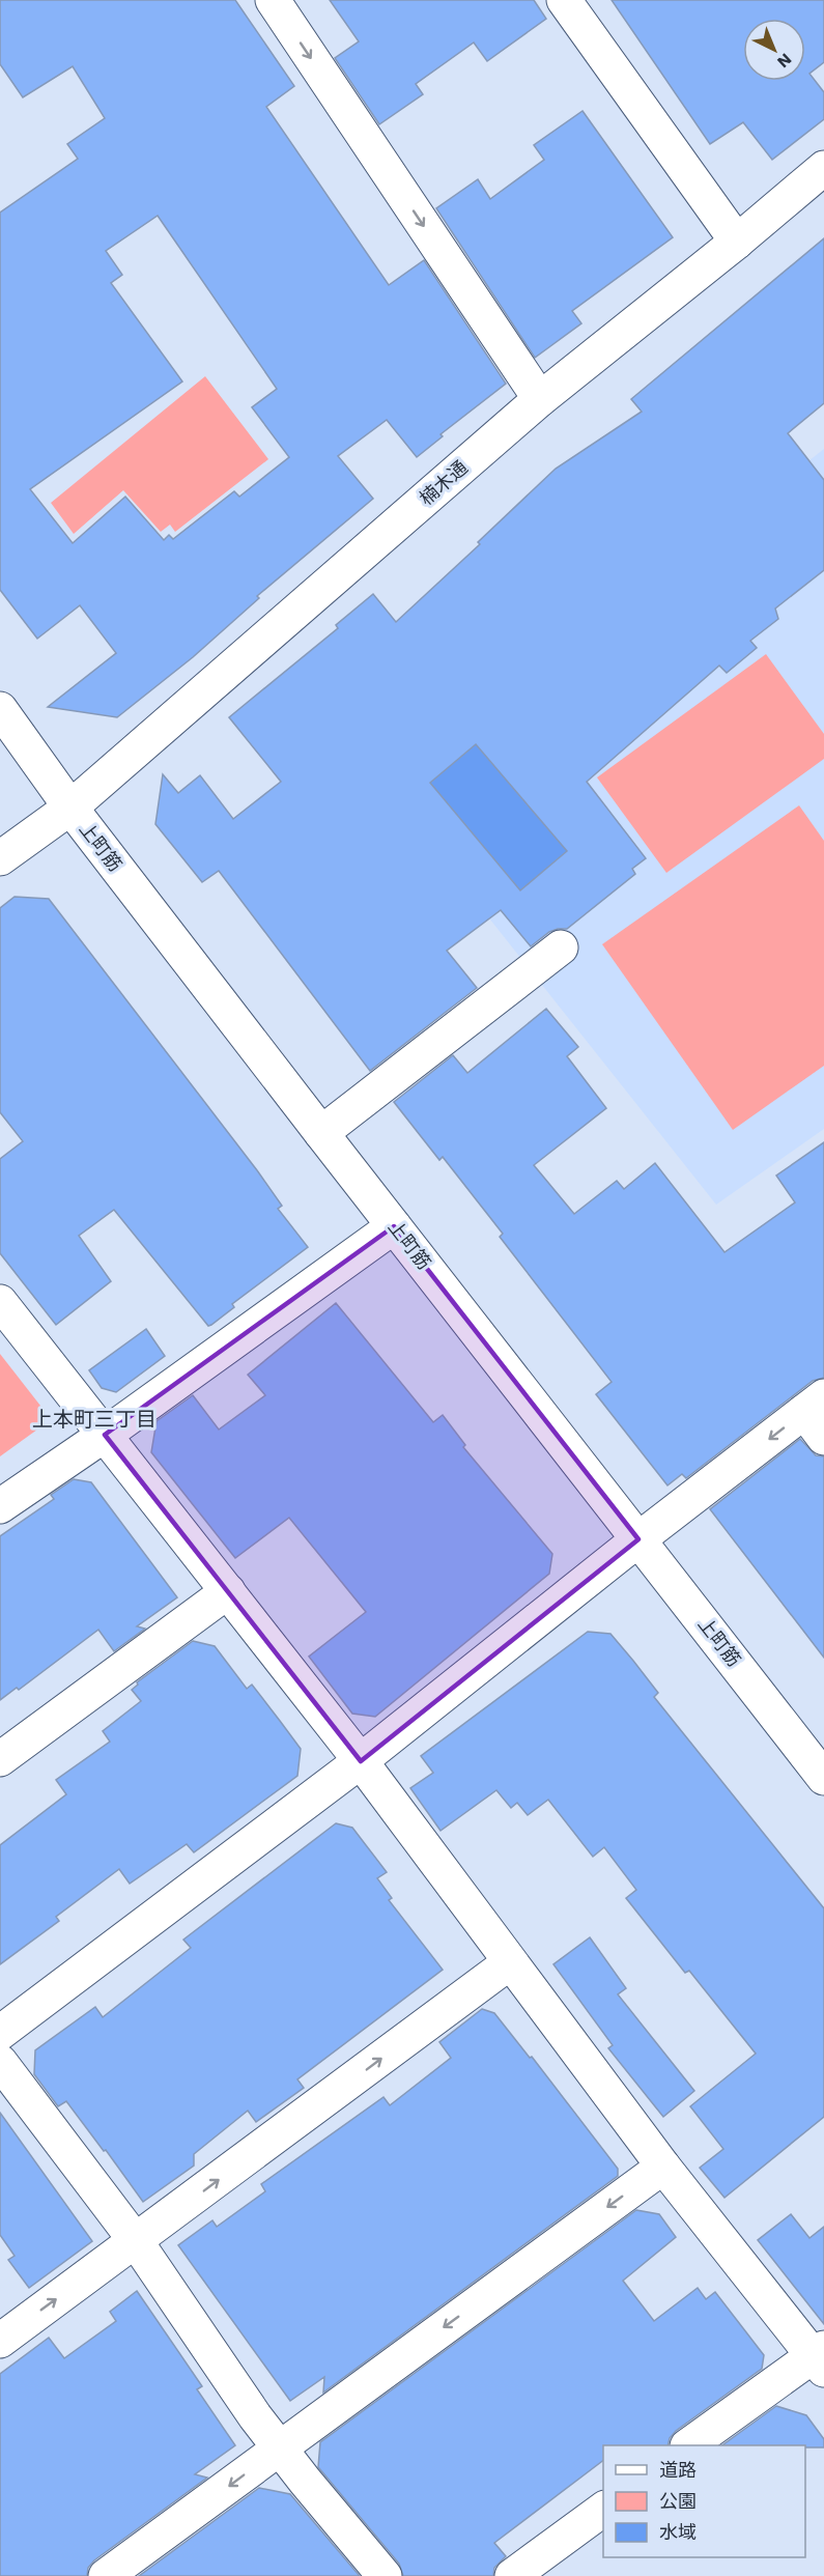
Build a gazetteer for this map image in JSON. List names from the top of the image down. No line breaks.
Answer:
{"streets":{"street":["楠木通","上町筋"]},"crossings":[["楠木通","上町筋"]],"districts":["上本町三丁目"],"legend":["道路","公園","水域"],"north":"bottom right"}
